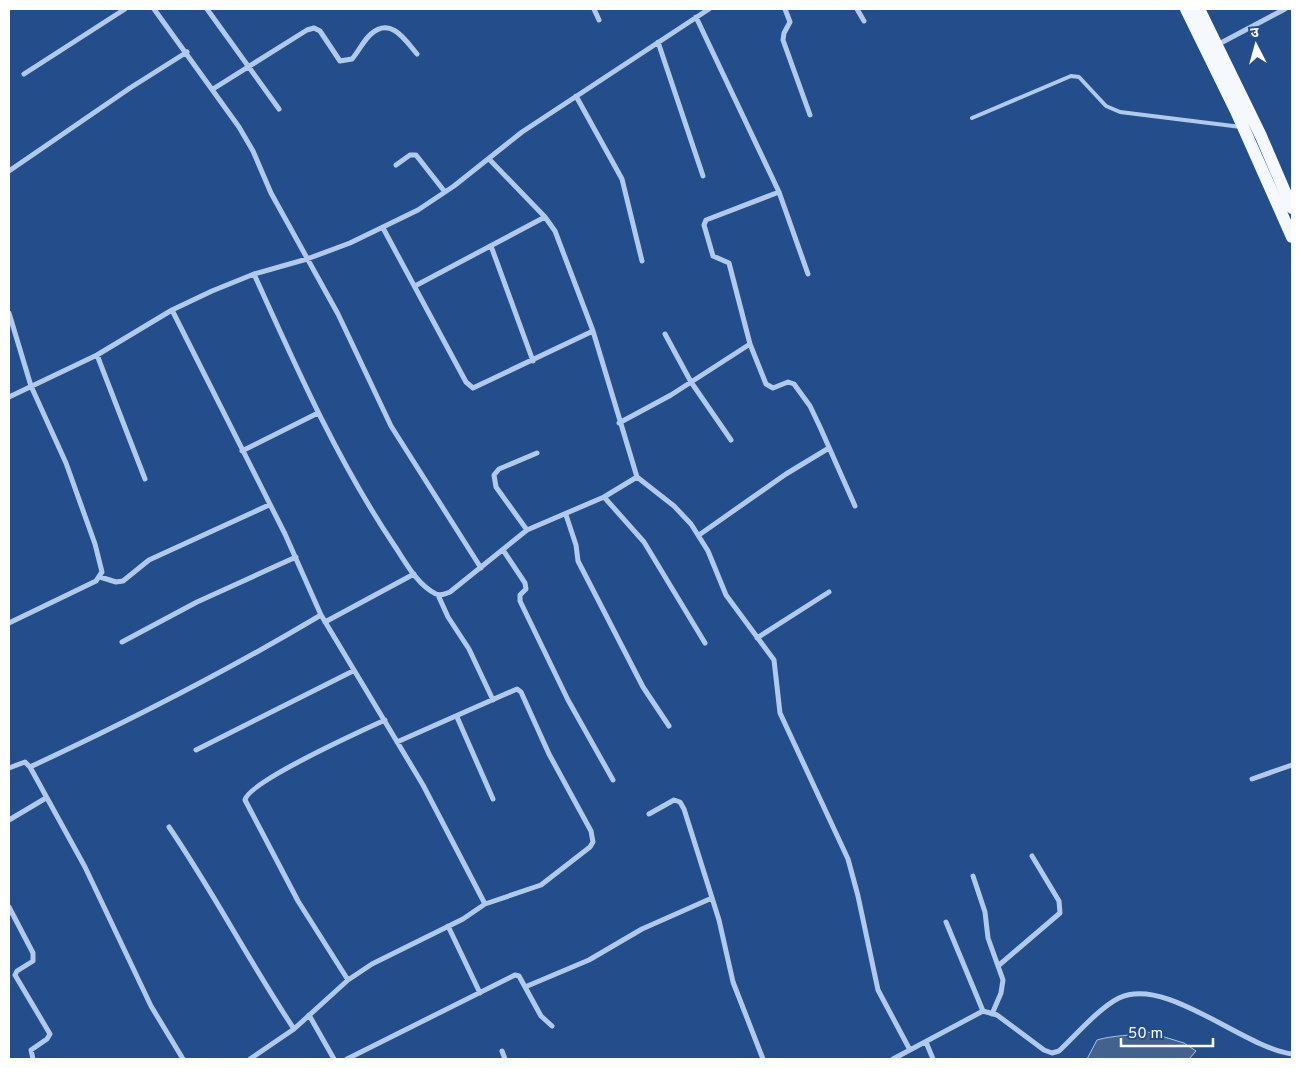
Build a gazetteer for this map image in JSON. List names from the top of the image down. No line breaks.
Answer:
{"scale_bar":"50 m","north":"top"}
